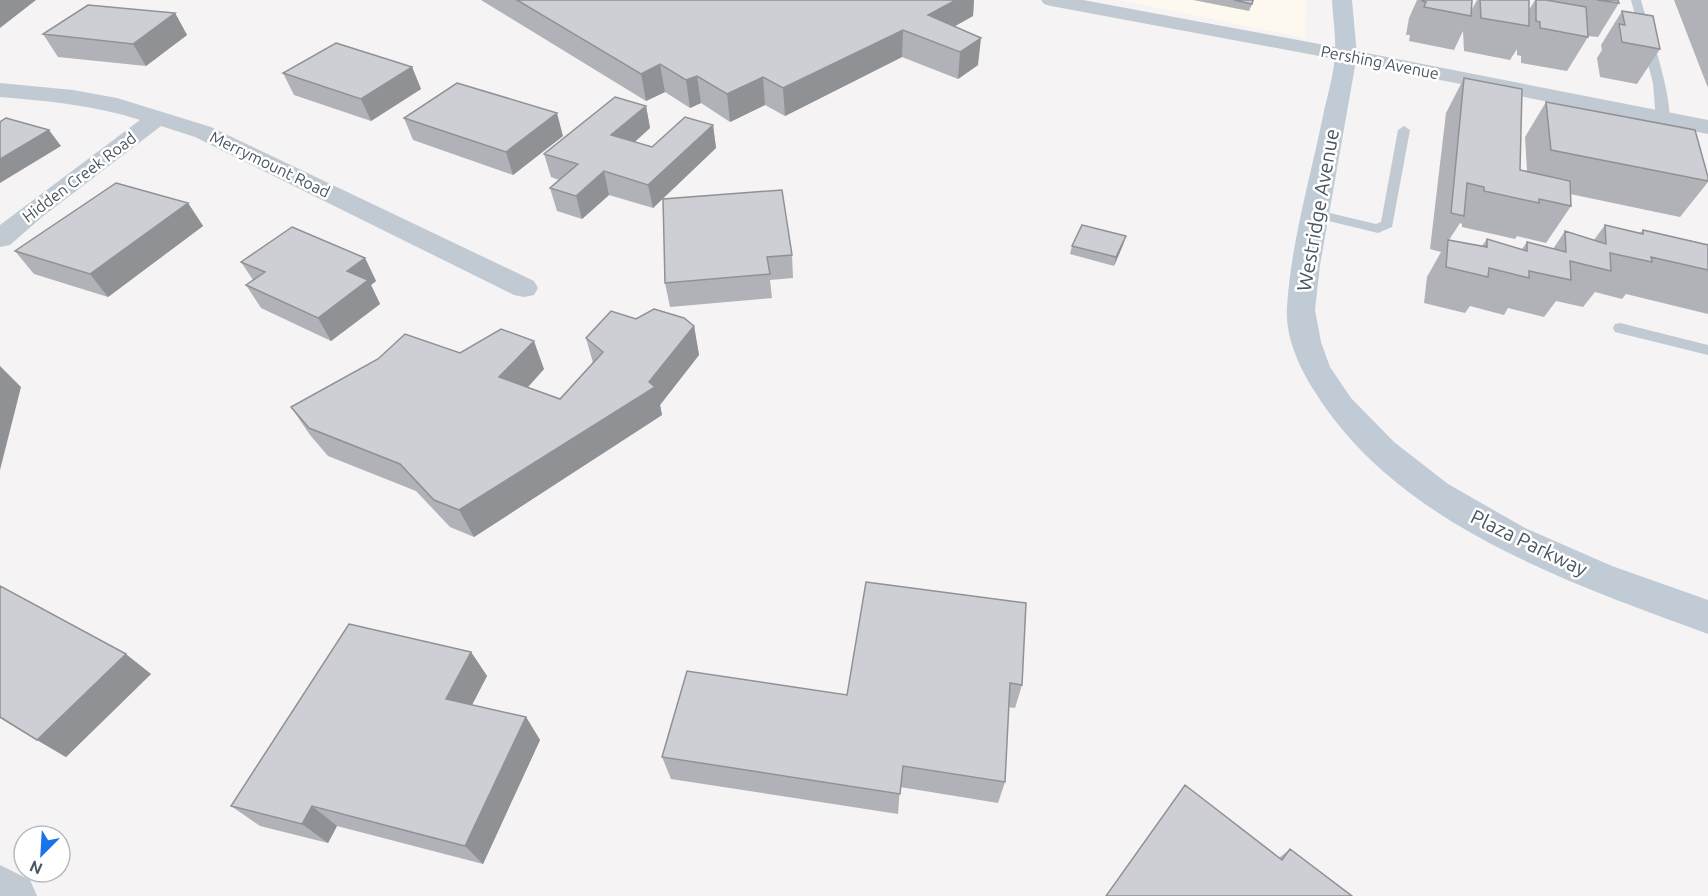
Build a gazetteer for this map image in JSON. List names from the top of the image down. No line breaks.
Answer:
{"streets":{"street":["Pershing Avenue","Merrymount Road","Hidden Creek Road","Westridge Avenue","Plaza Parkway"]},"crossings":[["Pershing Avenue","Westridge Avenue"],["Merrymount Road","Hidden Creek Road"],["Westridge Avenue","Plaza Parkway"]],"north":"bottom left"}
